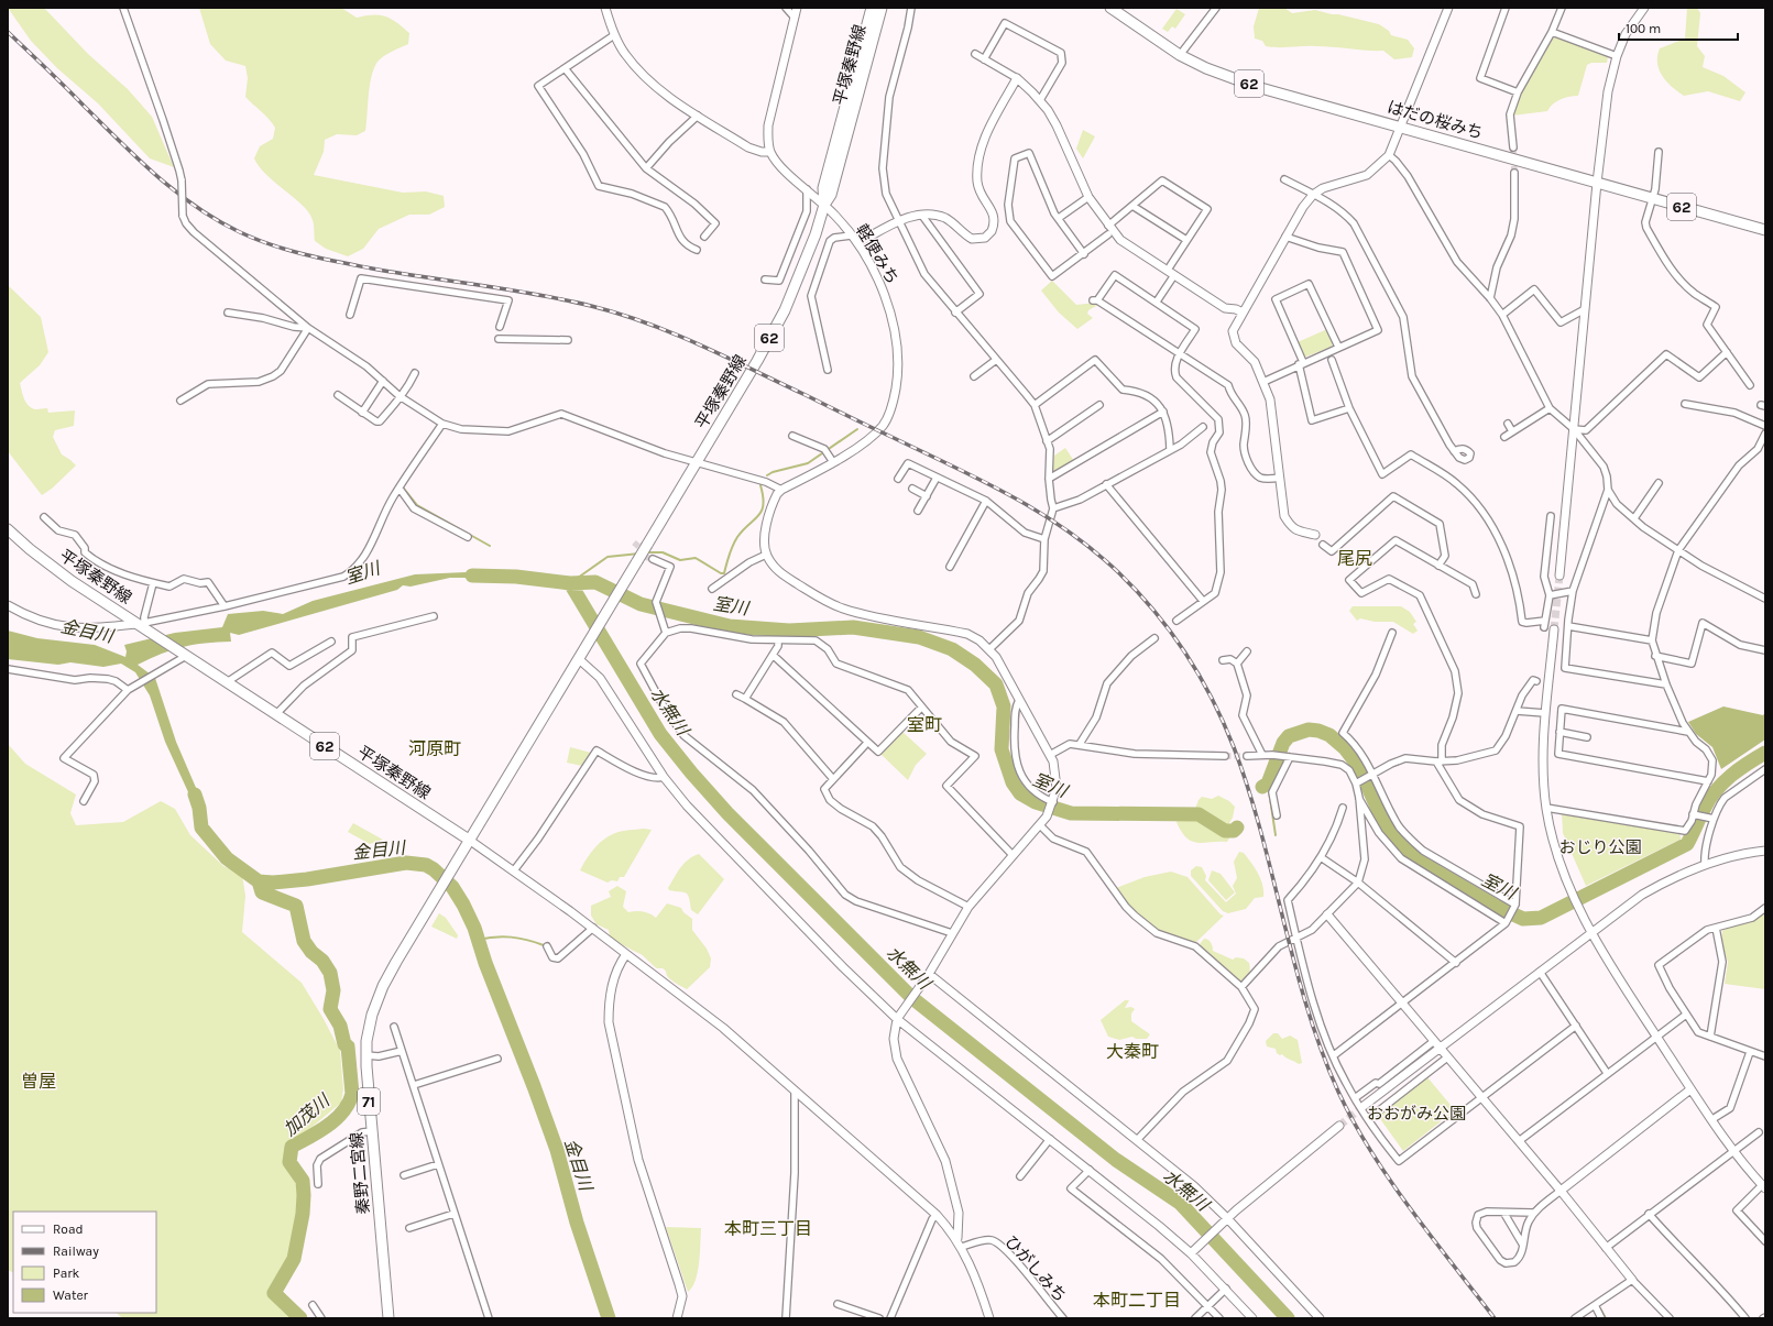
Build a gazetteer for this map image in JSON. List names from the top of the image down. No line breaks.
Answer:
{"streets":{"main road":["平塚秦野線","62","はだの桜みち","71","秦野二宮線"],"street":["軽便みち","ひがしみち"]},"crossings":[["平塚秦野線","62"],["平塚秦野線","軽便みち"],["平塚秦野線","秦野二宮線"],["62","秦野二宮線"]],"districts":["尾尻","室町","河原町","大秦町","曽屋","本町三丁目","本町二丁目"],"water":["室川","金目川","水無川","加茂川"],"parks":["おじり公園","おおがみ公園"],"legend":["Road","Railway","Park","Water"],"scale_bar":"100 m"}
